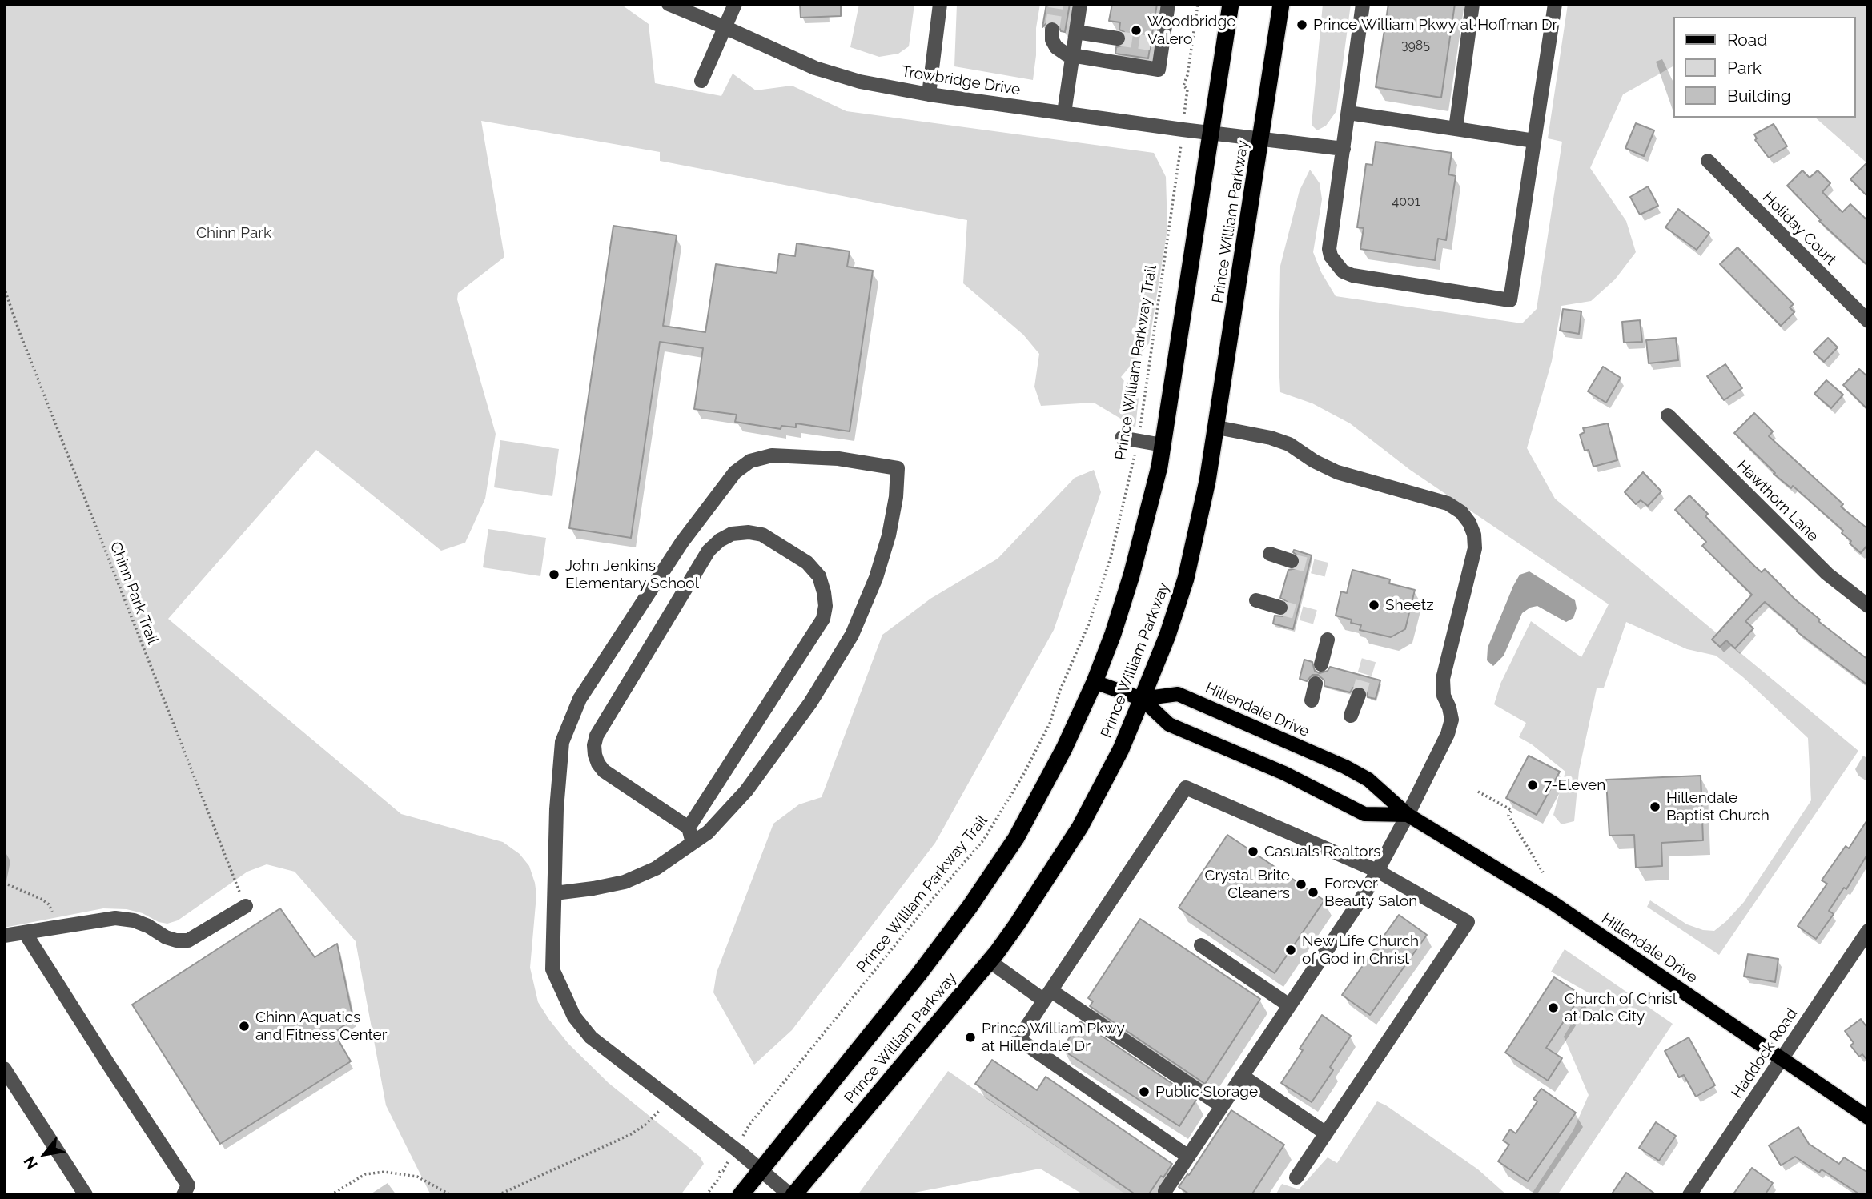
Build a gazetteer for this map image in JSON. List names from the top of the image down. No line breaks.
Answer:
{"streets":{"highway":["Prince William Parkway"],"main road":["Hillendale Drive"],"street":["Trowbridge Drive","Holiday Court","Hawthorn Lane","Haddock Road"],"path":["Prince William Parkway Trail","Chinn Park Trail"]},"crossings":[["Trowbridge Drive","Prince William Parkway"],["Prince William Parkway","Hillendale Drive"],["Hillendale Drive","Haddock Road"]],"parks":["Chinn Park"],"places":["Prince William Pkwy at Hoffman Dr","Woodbridge Valero","John Jenkins Elementary School","Sheetz","7-Eleven","Hillendale Baptist Church","Casuals Realtors","Crystal Brite Cleaners","Forever Beauty Salon","New Life Church of God in Christ","Church of Christ at Dale City","Chinn Aquatics and Fitness Center","Prince William Pkwy at Hillendale Dr","Public Storage"],"house_numbers":["3985","4001"],"legend":["Road","Park","Building"],"north":"bottom left"}
